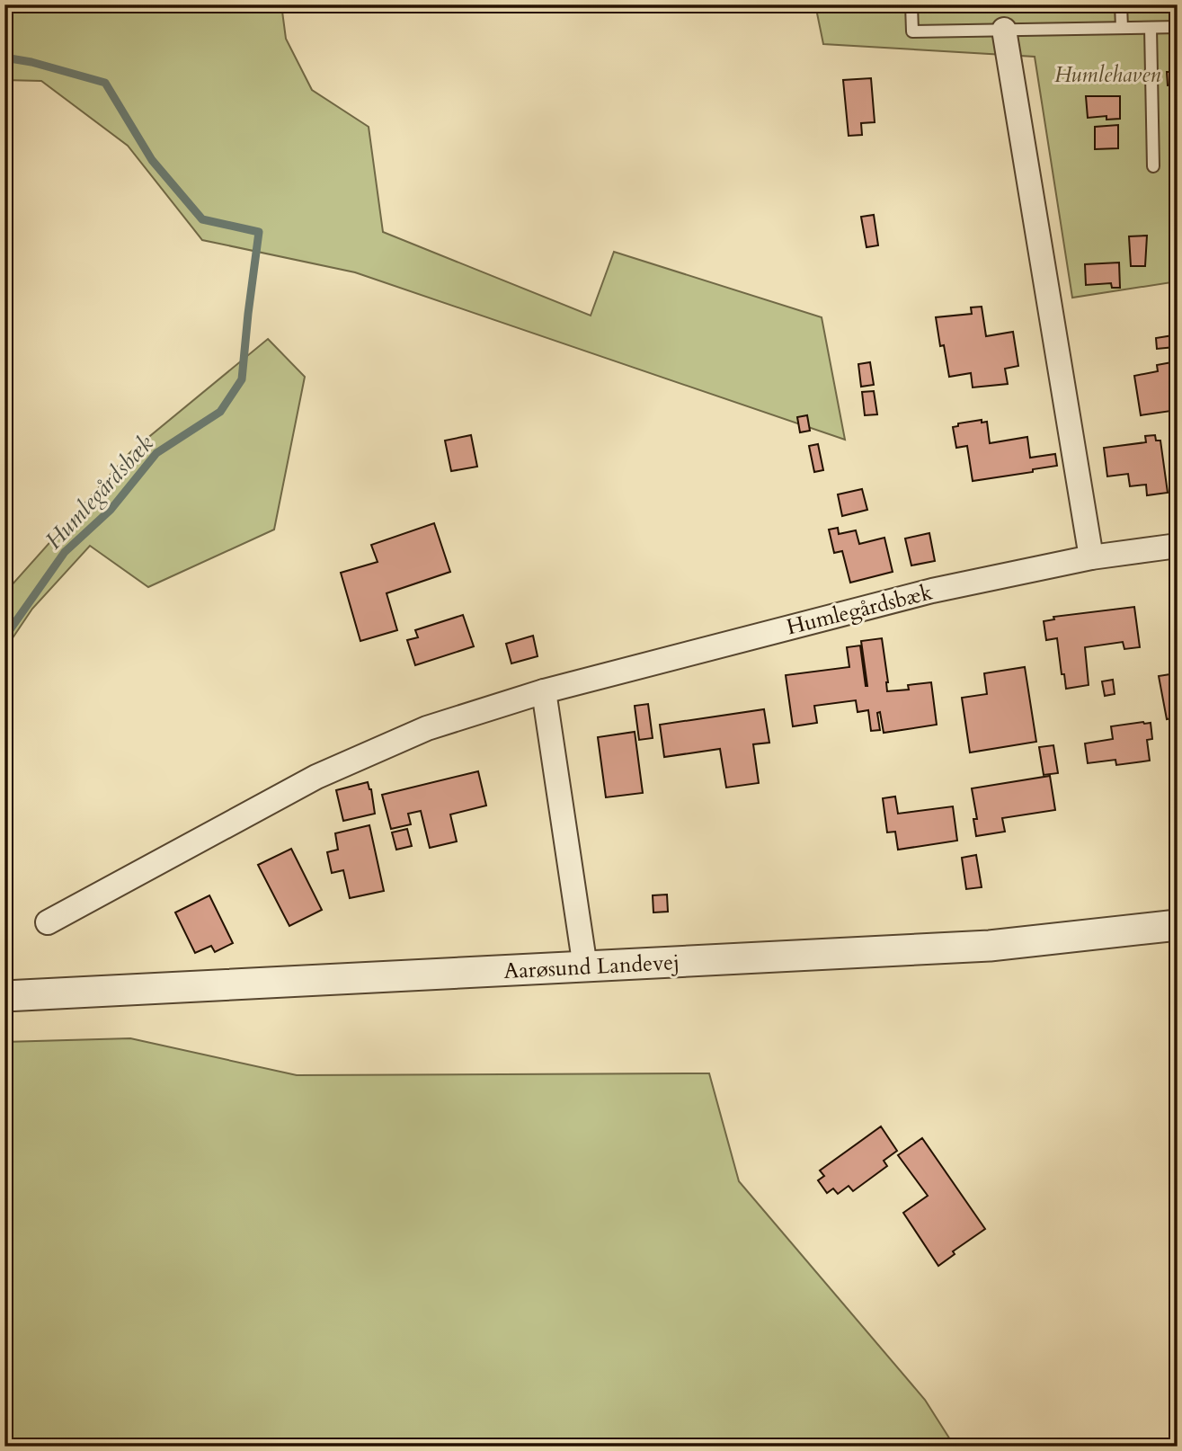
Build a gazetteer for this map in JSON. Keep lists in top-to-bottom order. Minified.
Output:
{"streets":{"street":["Humlegårdsbæk","Aarøsund Landevej"]},"water":["Humlegårdsbæk"],"parks":["Humlehaven"]}
